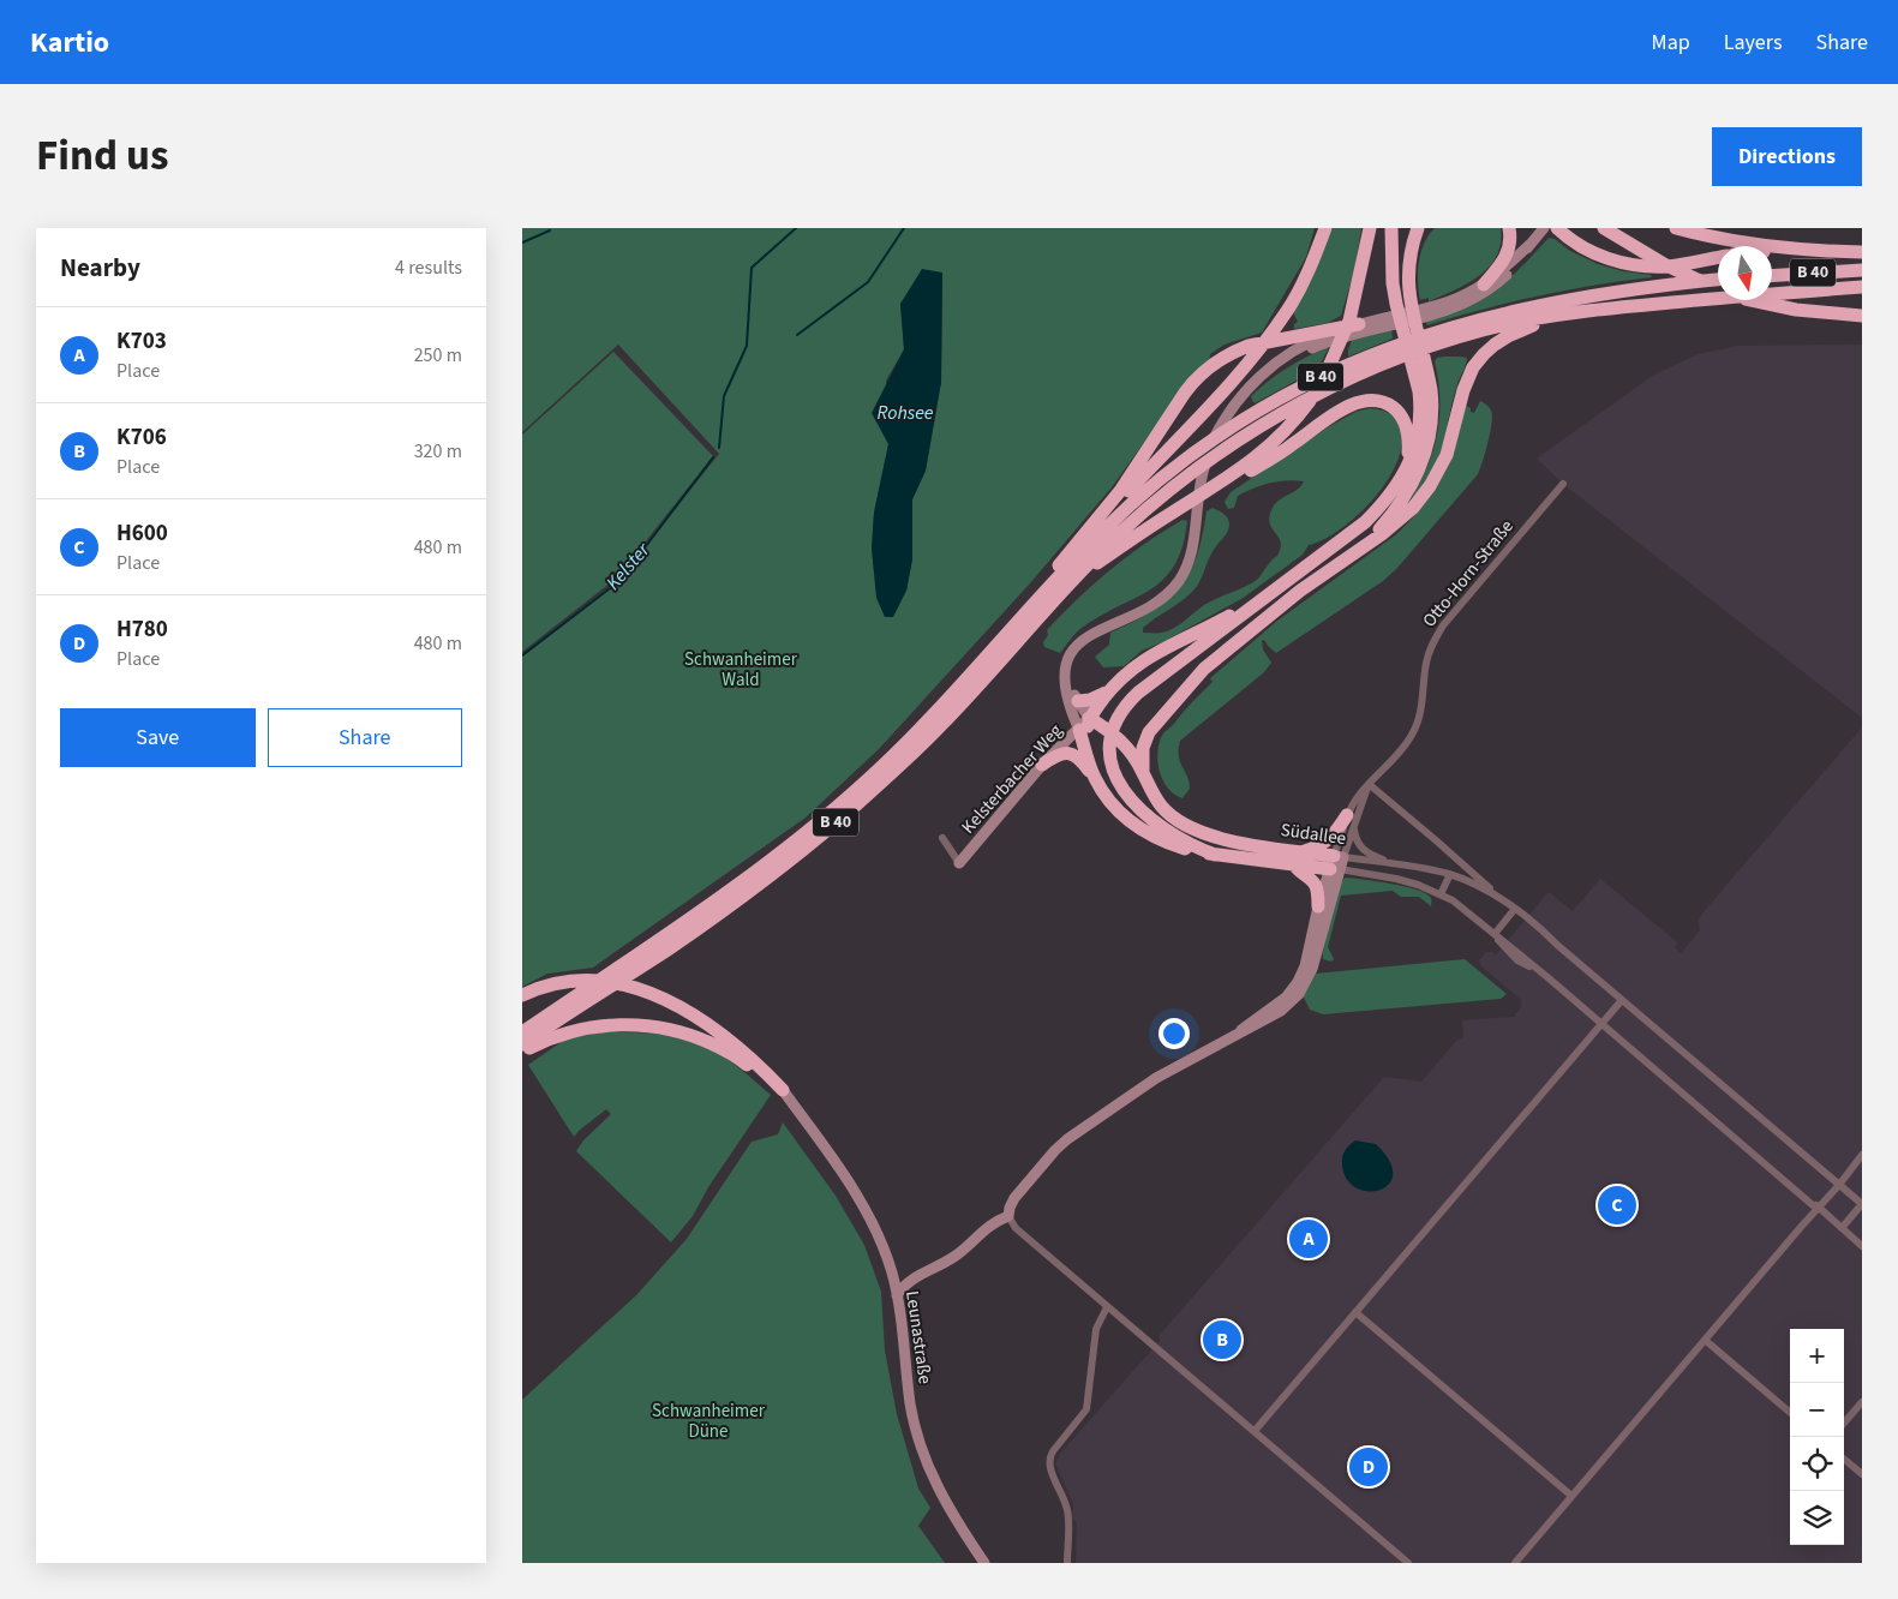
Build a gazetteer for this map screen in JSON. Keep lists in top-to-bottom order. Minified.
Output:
{"streets":{"highway":["B 40","Südallee"],"street":["Otto-Horn-Straße","Kelsterbacher Weg","Leunastraße"]},"crossings":[["Otto-Horn-Straße","Südallee"],["Kelsterbacher Weg","Südallee"]],"water":["Rohsee","Kelster"],"parks":["Schwanheimer Wald","Schwanheimer Düne"],"north":"bottom","page":{"header":"Kartio","nav":["Map","Layers","Share"],"title":"Find us","buttons":["Directions",["Save","Share"]],"heading":["Nearby","4 results"],"list":[{"mark":"A","name":"K703","note":"Place","value":"250 m"},{"mark":"B","name":"K706","note":"Place","value":"320 m"},{"mark":"C","name":"H600","note":"Place","value":"480 m"},{"mark":"D","name":"H780","note":"Place","value":"480 m"}],"pins":["C","A","B","D"],"map_buttons":["+","−"]}}
